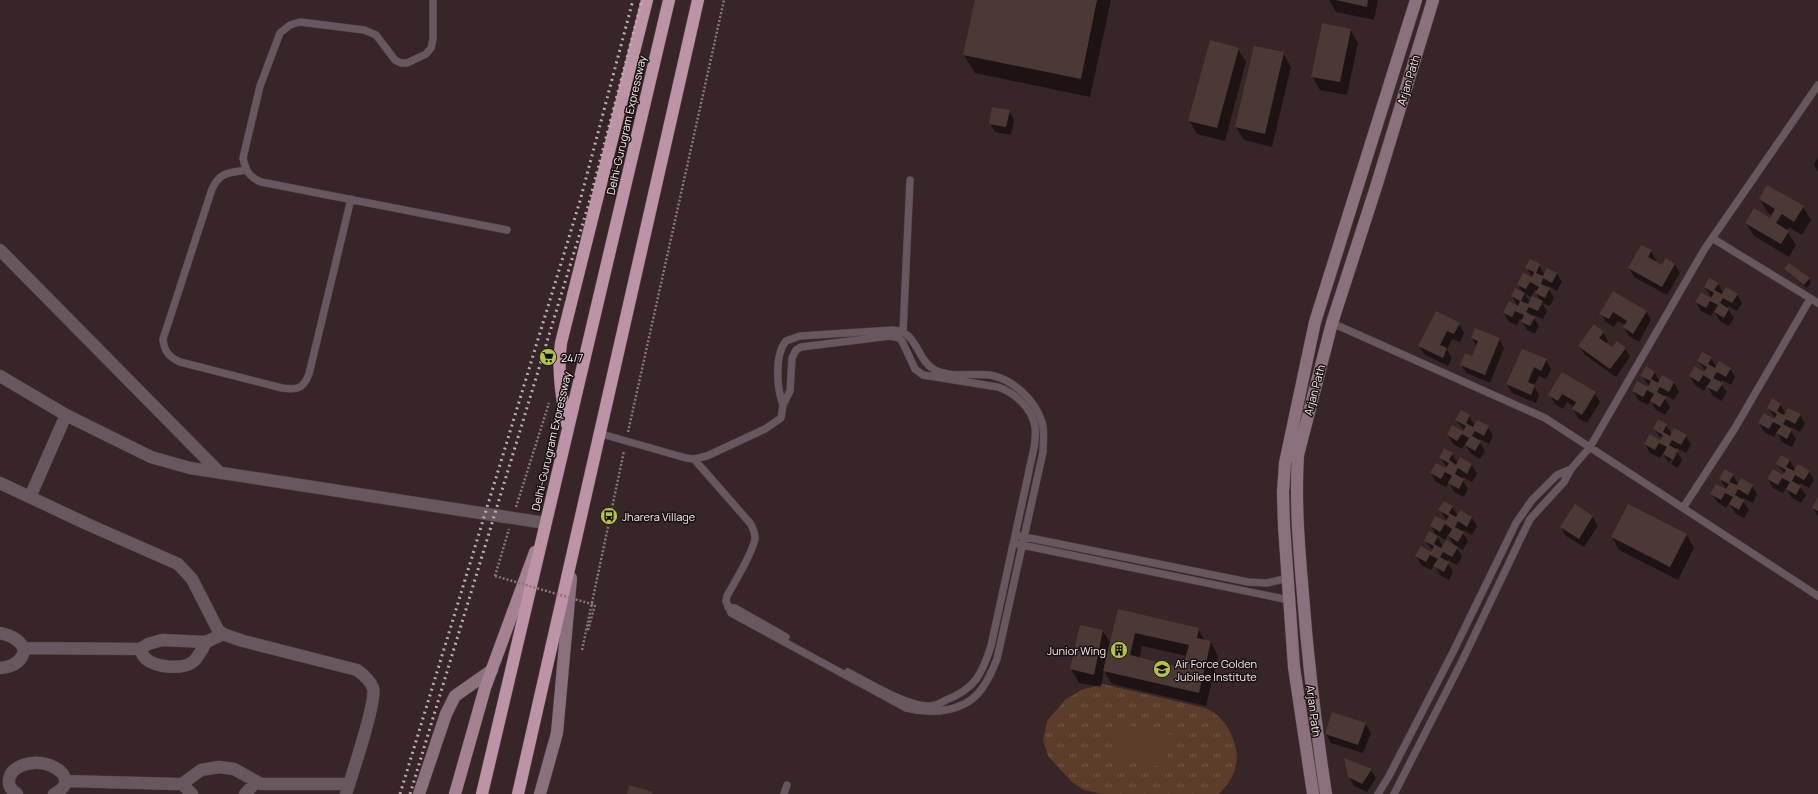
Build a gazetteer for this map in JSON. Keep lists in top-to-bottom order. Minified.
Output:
{"streets":{"highway":["Delhi-Gurugram Expressway"],"main road":["Arjan Path"]},"places":{"supermarket":["24/7"],"bus stop":["Jharera Village"],"building":["Junior Wing"],"school or university":["Air Force Golden Jubilee Institute"]}}
